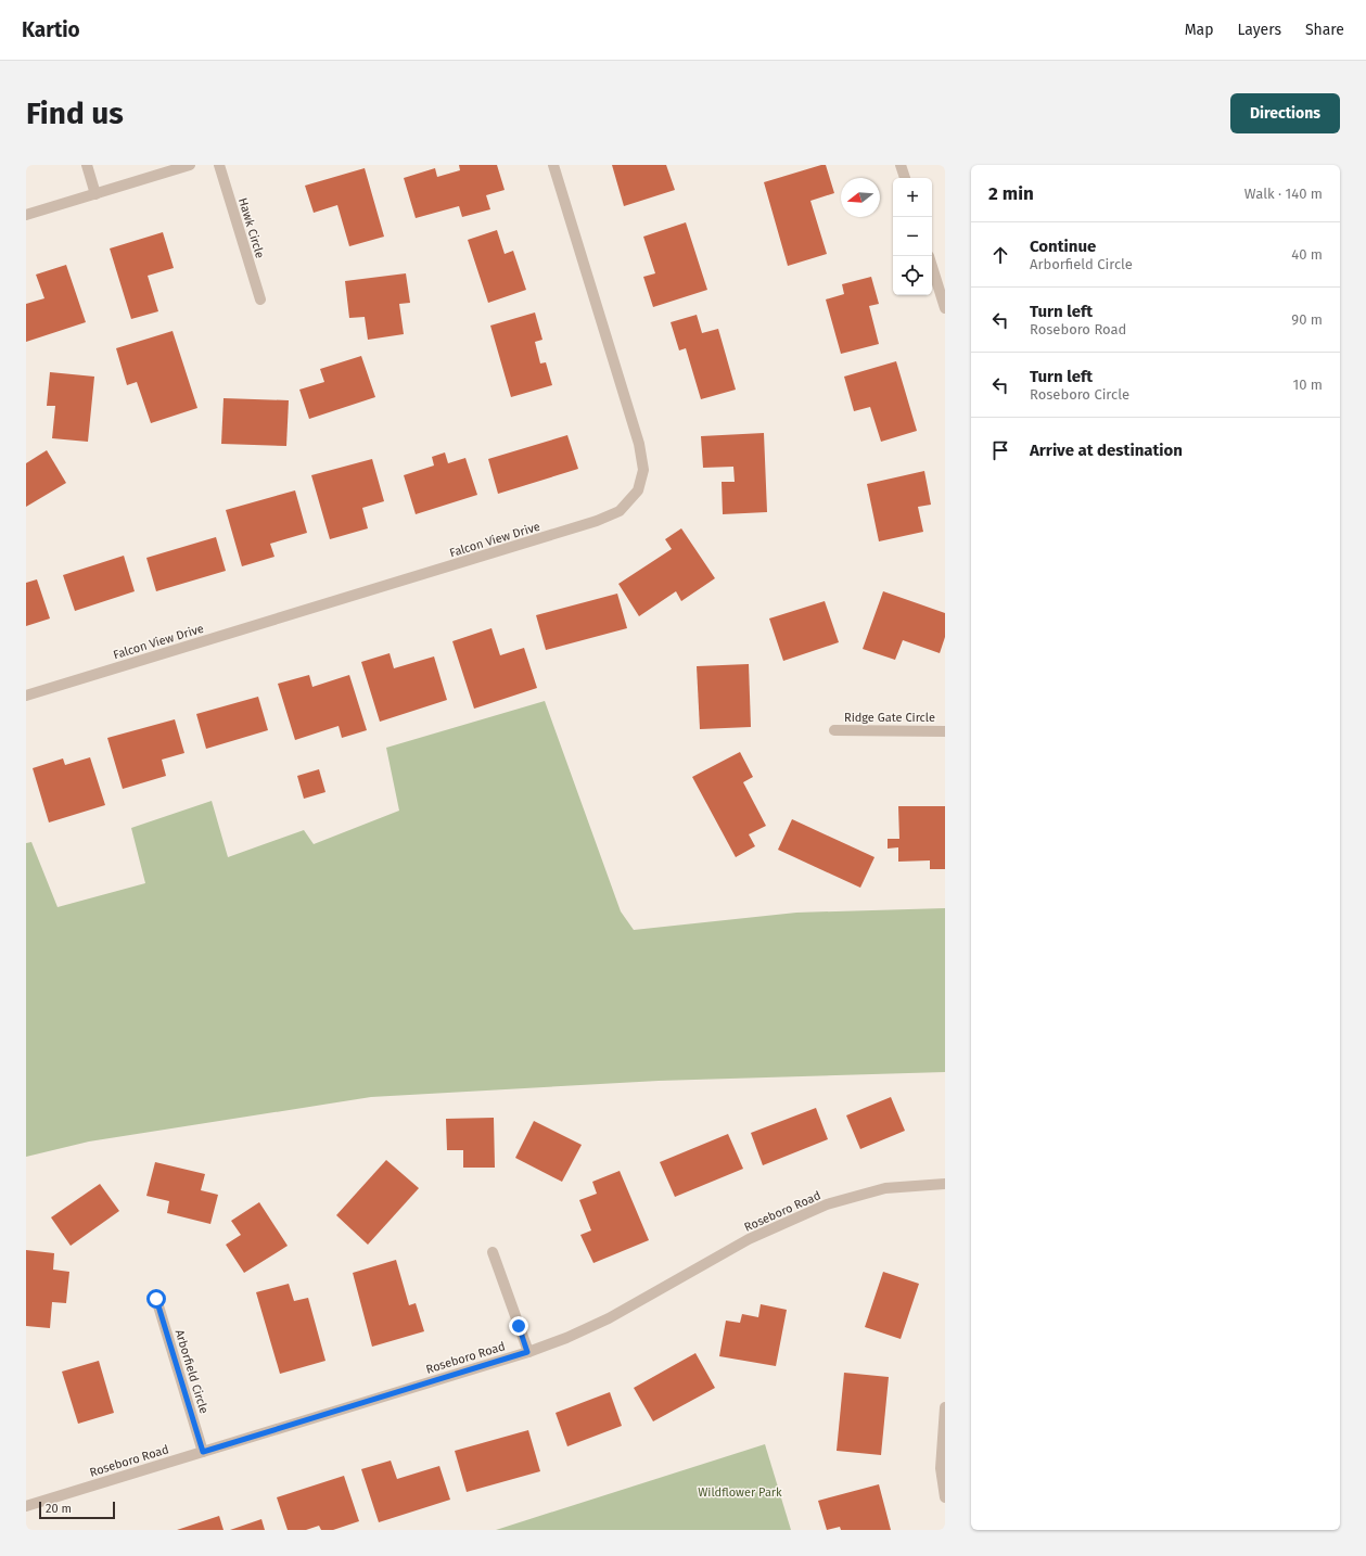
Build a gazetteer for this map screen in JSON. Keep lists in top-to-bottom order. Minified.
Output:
{"streets":{"street":["Hawk Circle","Falcon View Drive","Ridge Gate Circle","Roseboro Road","Arborfield Circle"]},"crossings":[["Roseboro Road","Arborfield Circle"]],"parks":["Wildflower Park"],"scale_bar":"20 m","north":"left","page":{"header":"Kartio","nav":["Map","Layers","Share"],"buttons":"Directions","title":"Find us","heading":["2 min","Walk · 140 m"],"map_buttons":["+","−"],"list":[["Continue","Arborfield Circle","40 m"],["Turn left","Roseboro Road","90 m"],["Turn left","Roseboro Circle","10 m"],"Arrive at destination"],"scale":"20 m"}}
